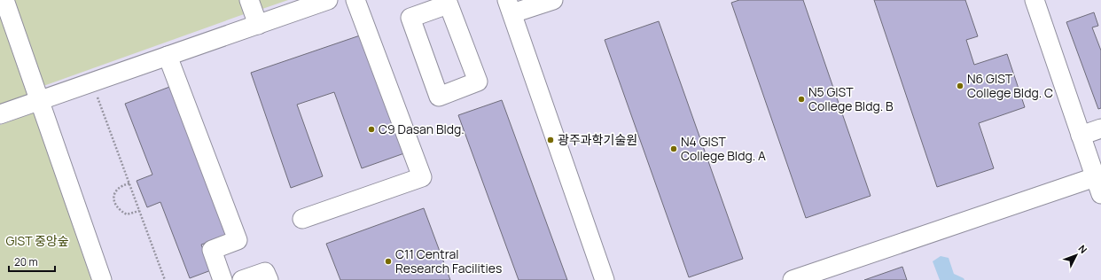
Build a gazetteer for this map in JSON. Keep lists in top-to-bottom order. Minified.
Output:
{"parks":["GIST 중앙숲"],"places":["N6 GIST College Bldg. C","N5 GIST College Bldg. B","C9 Dasan Bldg.","광주과학기술원","N4 GIST College Bldg. A","C11 Central Research Facilities"],"scale_bar":"20 m","north":"top right"}
